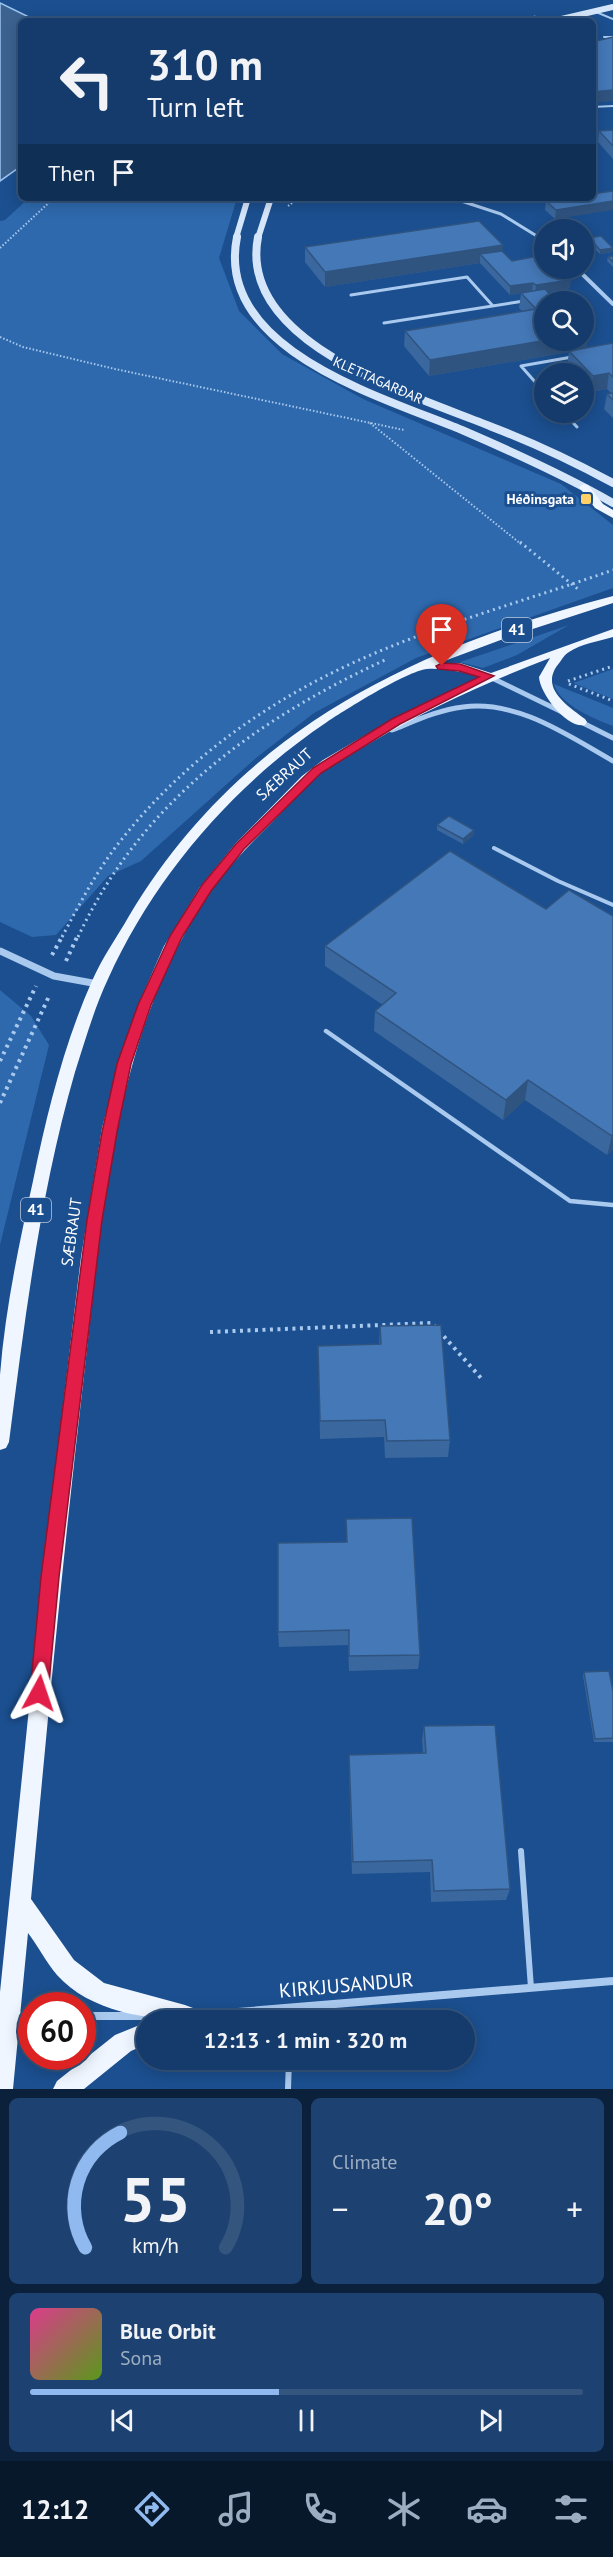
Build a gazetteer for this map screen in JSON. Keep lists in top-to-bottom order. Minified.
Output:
{"streets":{"main road":["KLETTAGARÐAR","41","SÆBRAUT"],"street":["KIRKJUSANDUR"]},"places":{"transit":["Héðinsgata"]},"page":{"turn":["310 m","Turn left"],"then":"Then","limit":"60","trip":"12:13 · 1 min · 320 m","tile":"Climate","heat":["−","20°","+"],"song":["Blue Orbit","Sona"],"tabs":"12:12","gauge":["55","km/h"]}}
